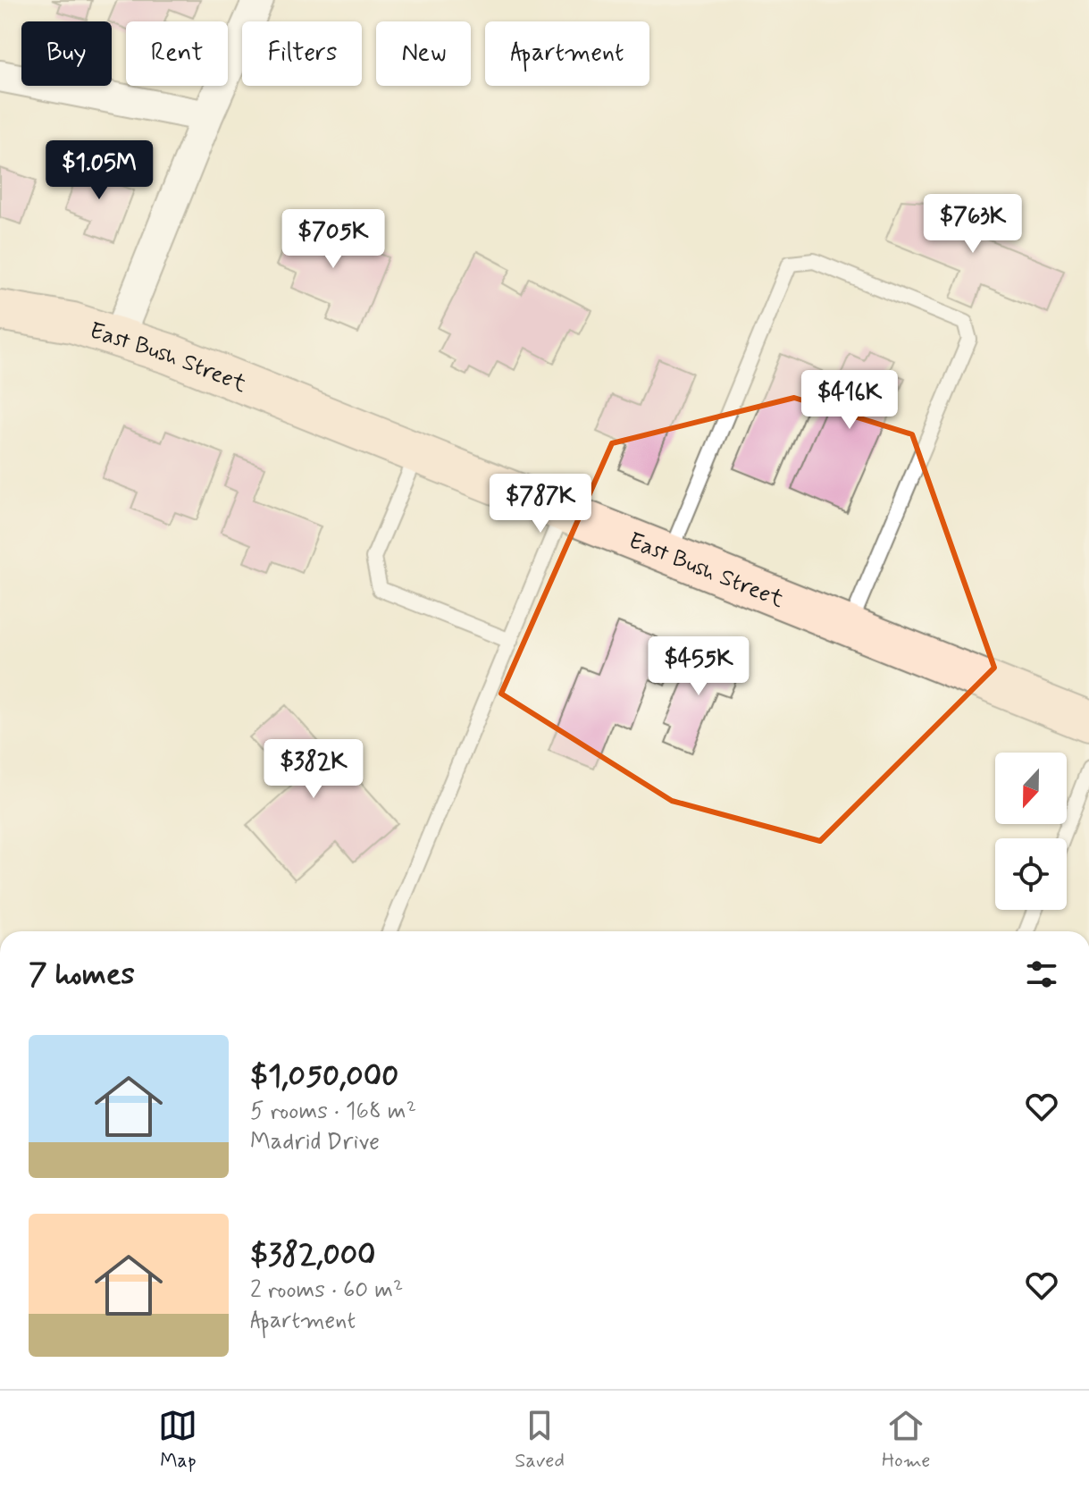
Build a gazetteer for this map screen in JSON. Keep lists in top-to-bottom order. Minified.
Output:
{"streets":{"main road":["East Bush Street"]},"north":"bottom","page":{"chip":["Buy","Rent","Filters","New","Apartment"],"price":["$1.05M","$763K","$705K","$416K","$787K","$455K","$382K"],"heading":"7 homes","list":[{"name":"$1,050,000","note":"5 rooms · 168 m² · Madrid Drive"},{"name":"$382,000","note":"2 rooms · 60 m² · Apartment"}],"tabs":["Map","Saved","Home"]}}
